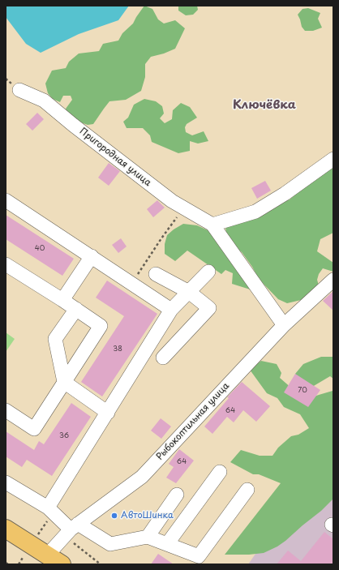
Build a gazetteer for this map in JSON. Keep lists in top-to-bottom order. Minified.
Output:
{"streets":{"street":["Пригородная улица","Рыбокоптильная улица"]},"districts":["Ключёвка"],"places":["АвтоШинка"],"house_numbers":["40","38","70","64","36","64"]}
